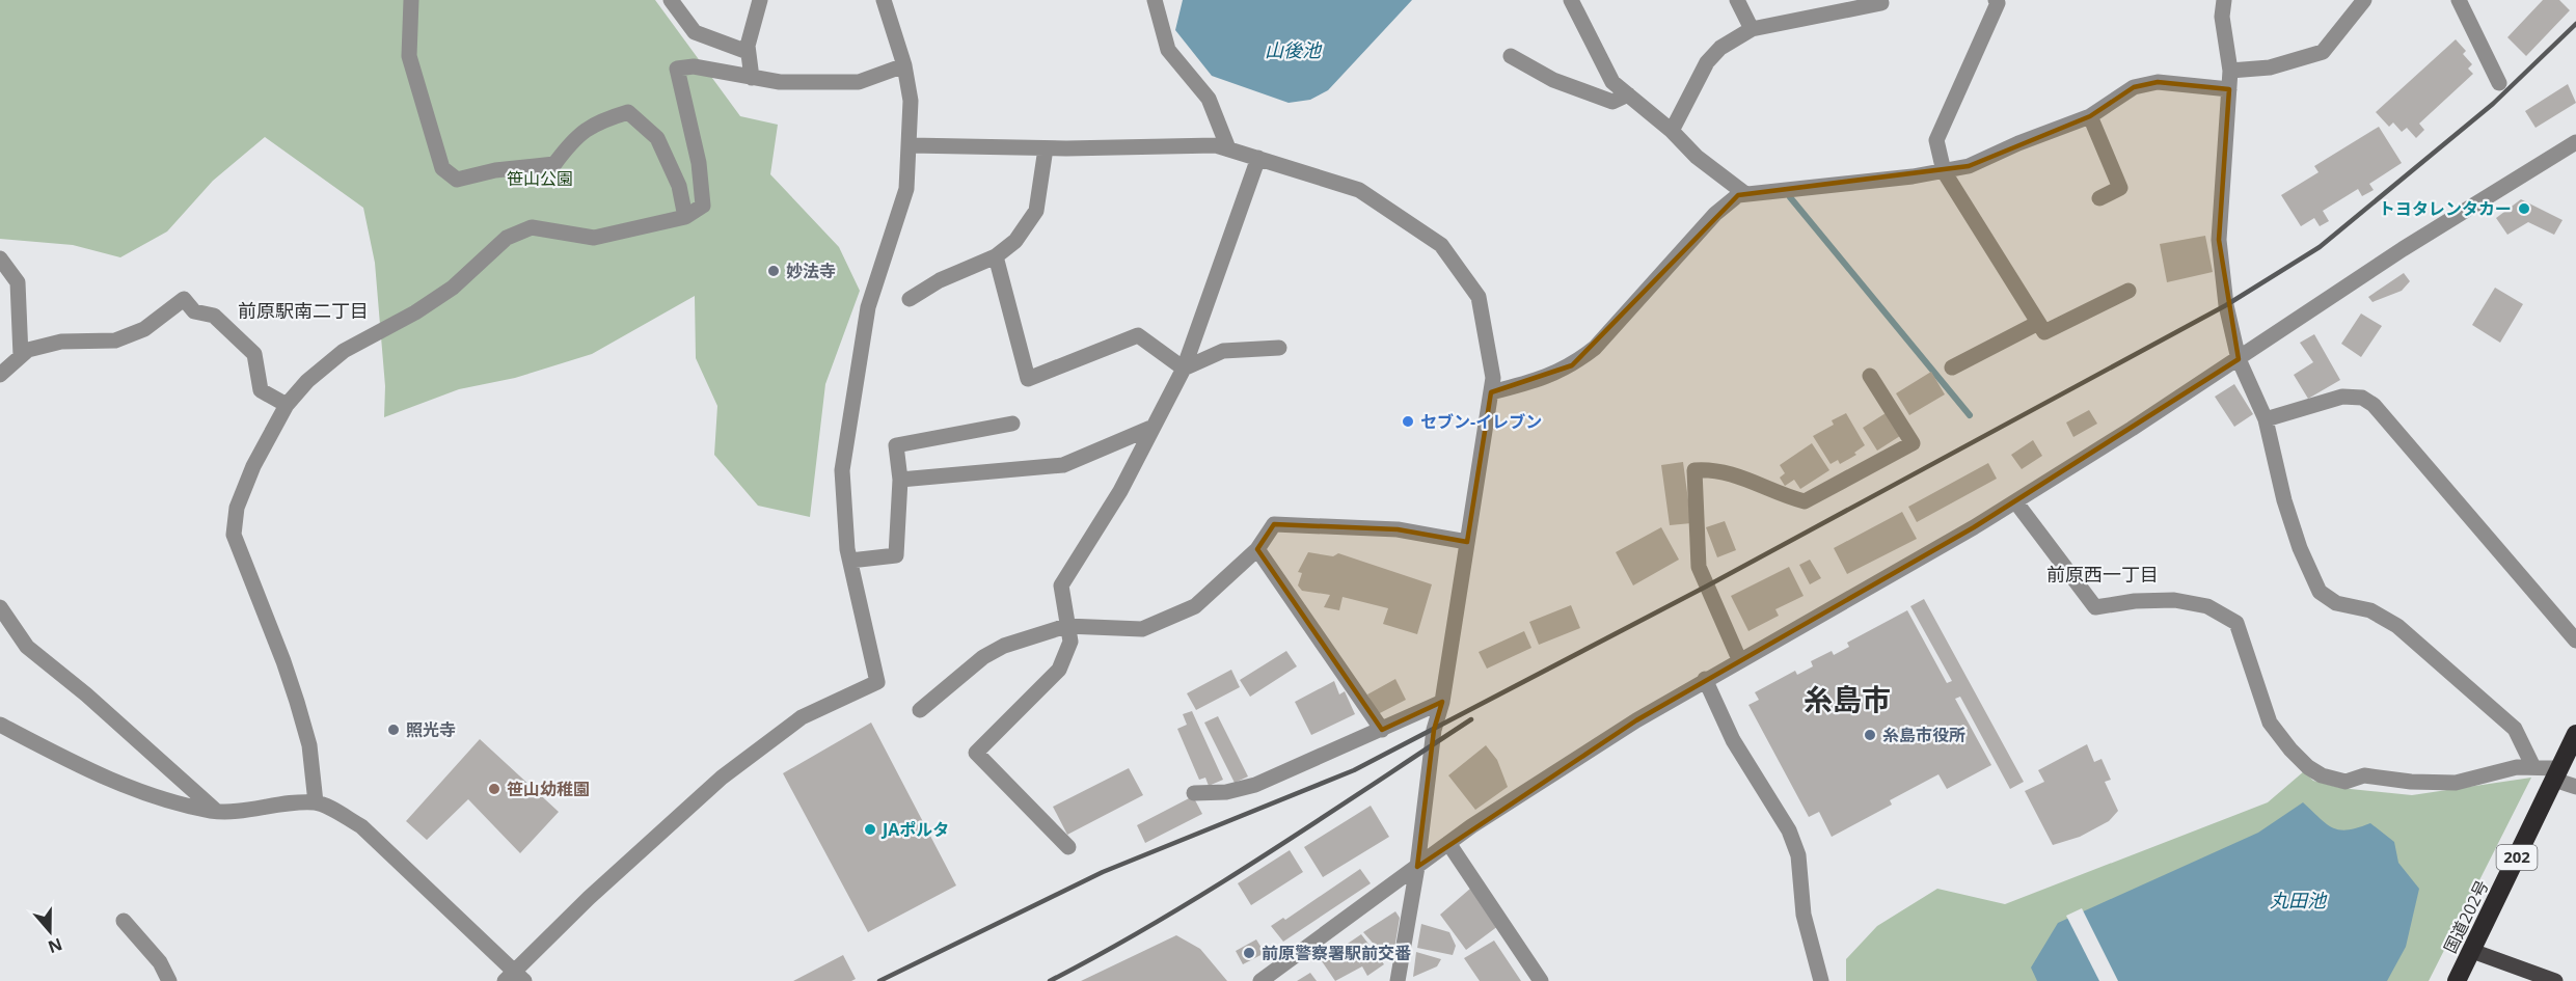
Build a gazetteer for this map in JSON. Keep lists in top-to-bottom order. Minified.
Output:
{"streets":{"highway":["202","国道202号"]},"districts":["前原駅南二丁目","前原西一丁目","糸島市"],"water":["山後池","丸田池"],"parks":["笹山公園"],"places":["トヨタレンタカー","妙法寺","セブン-イレブン","照光寺","糸島市役所","笹山幼稚園","JAポルタ","前原警察署駅前交番"],"north":"bottom"}
